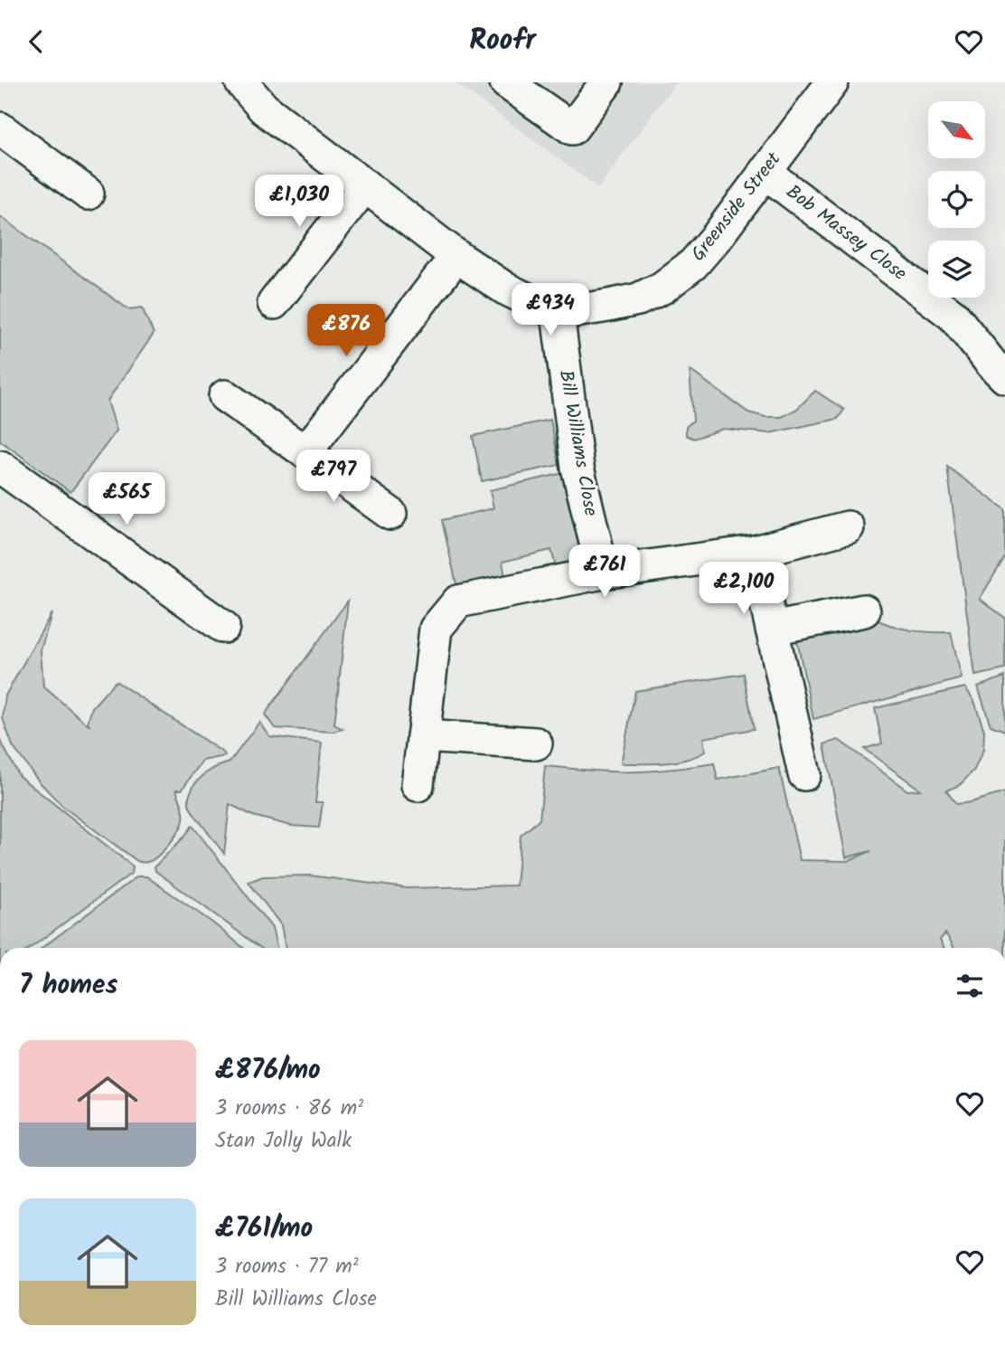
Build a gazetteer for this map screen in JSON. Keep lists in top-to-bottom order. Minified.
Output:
{"streets":{"street":["Greenside Street","Bob Massey Close","Bill Williams Close"]},"crossings":[["Greenside Street","Bob Massey Close"],["Greenside Street","Bill Williams Close"]],"north":"bottom right","page":{"header":"Roofr","price":["£1,030","£934","£876","£797","£565","£761","£2,100"],"heading":"7 homes","list":[{"name":"£876/mo","note":"3 rooms · 86 m² · Stan Jolly Walk"},{"name":"£761/mo","note":"3 rooms · 77 m² · Bill Williams Close"}]}}
